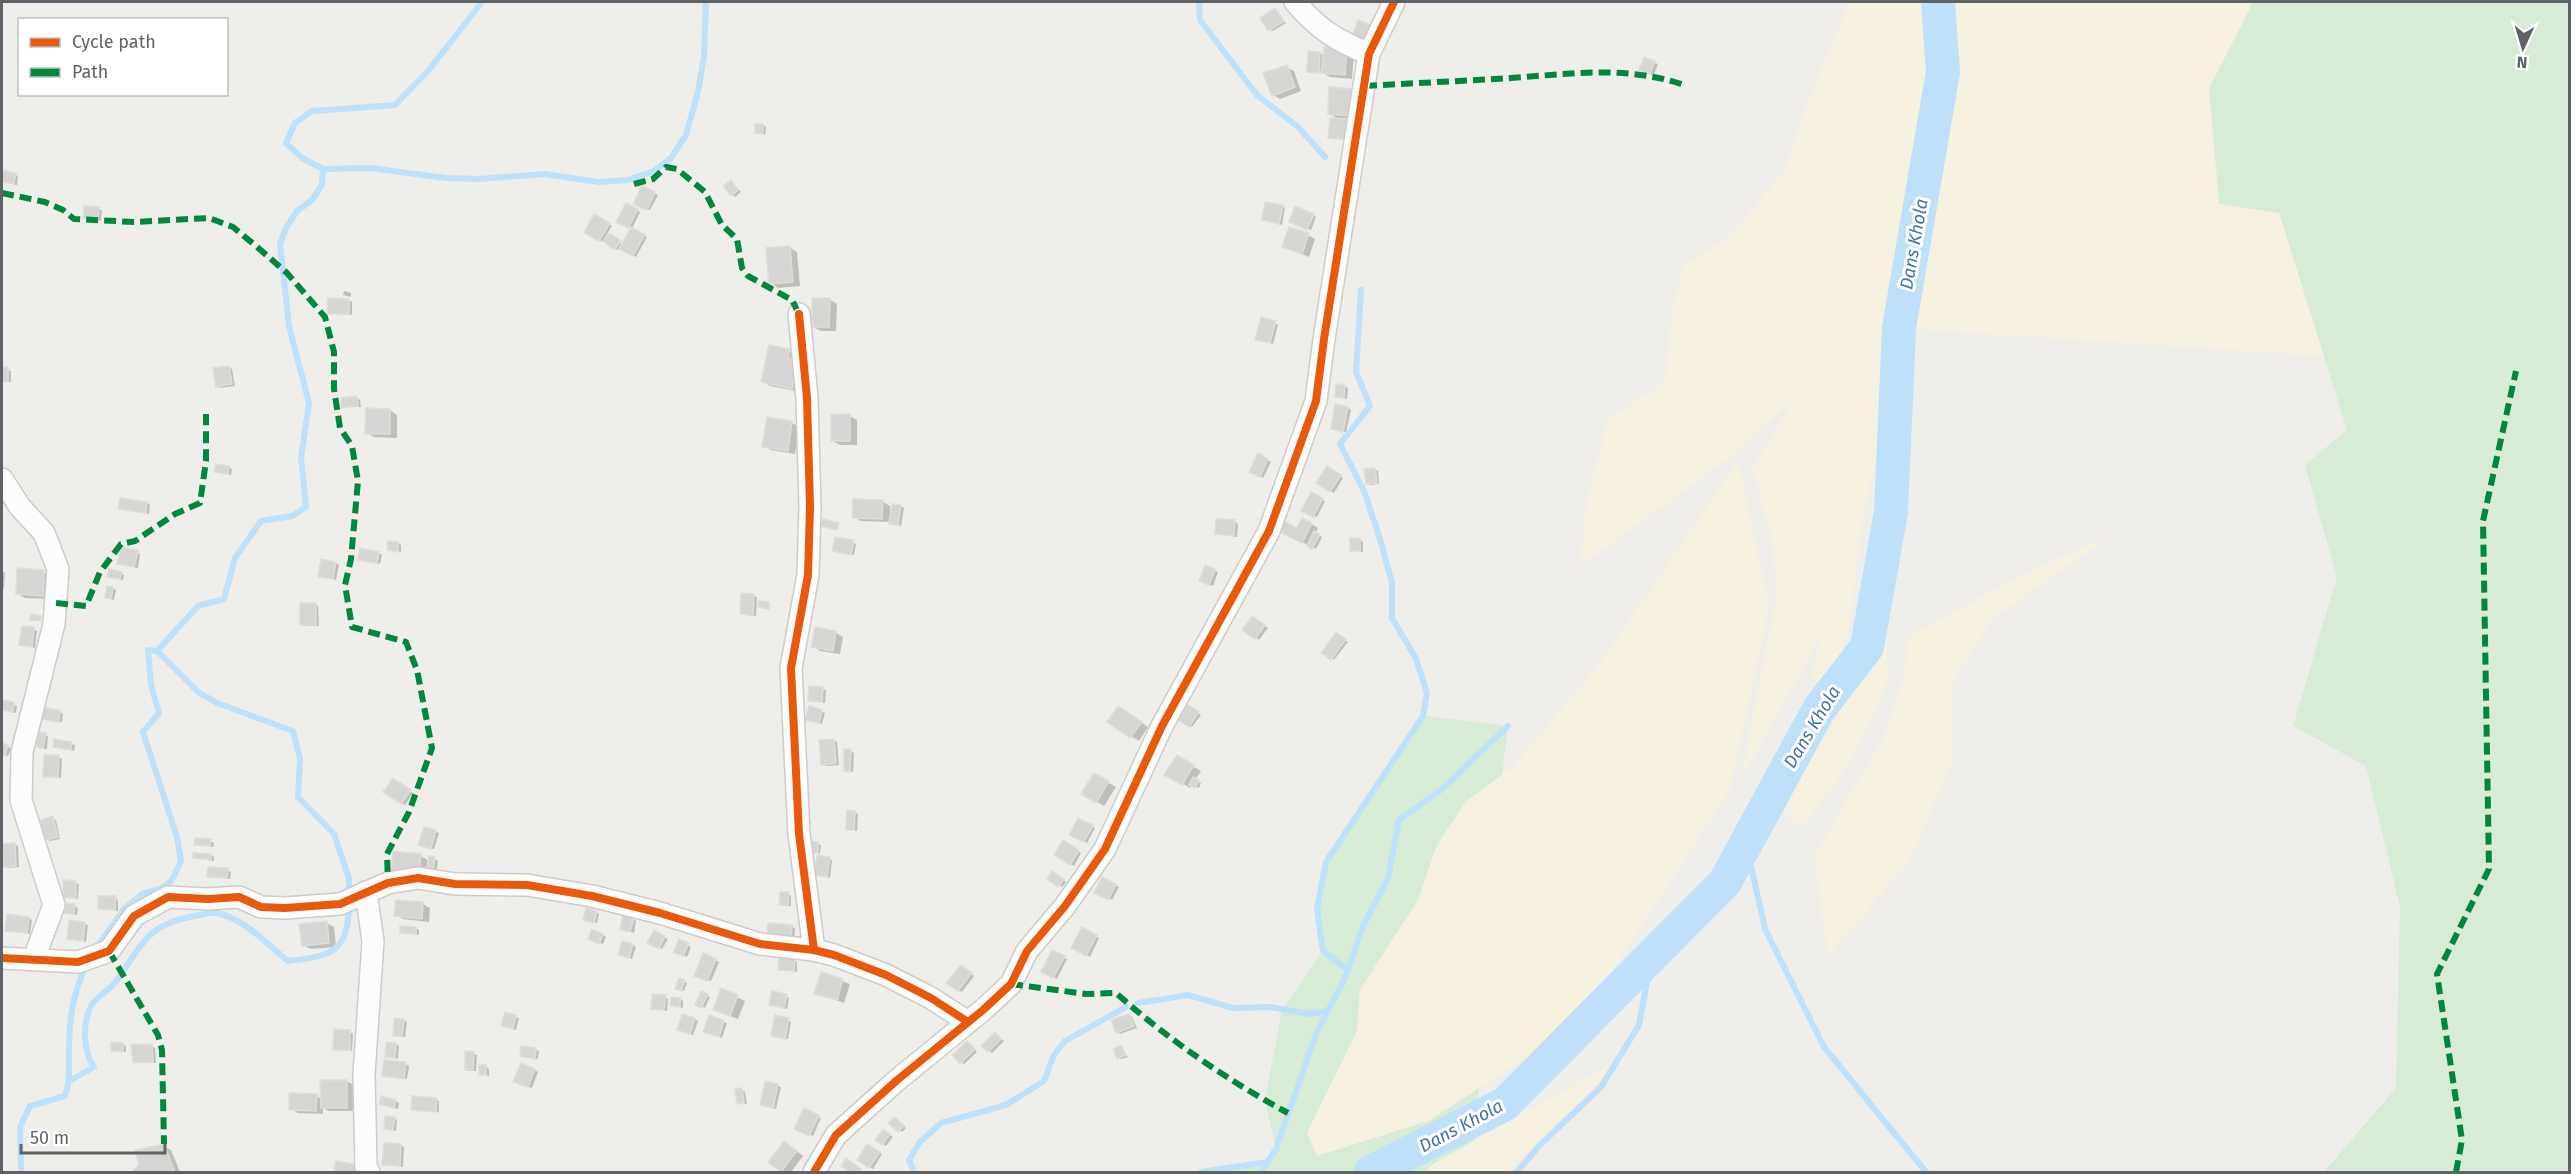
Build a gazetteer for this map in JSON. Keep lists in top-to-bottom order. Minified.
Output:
{"water":["Dans Khola"],"legend":["Cycle path","Path"],"scale_bar":"50 m","north":"bottom"}
